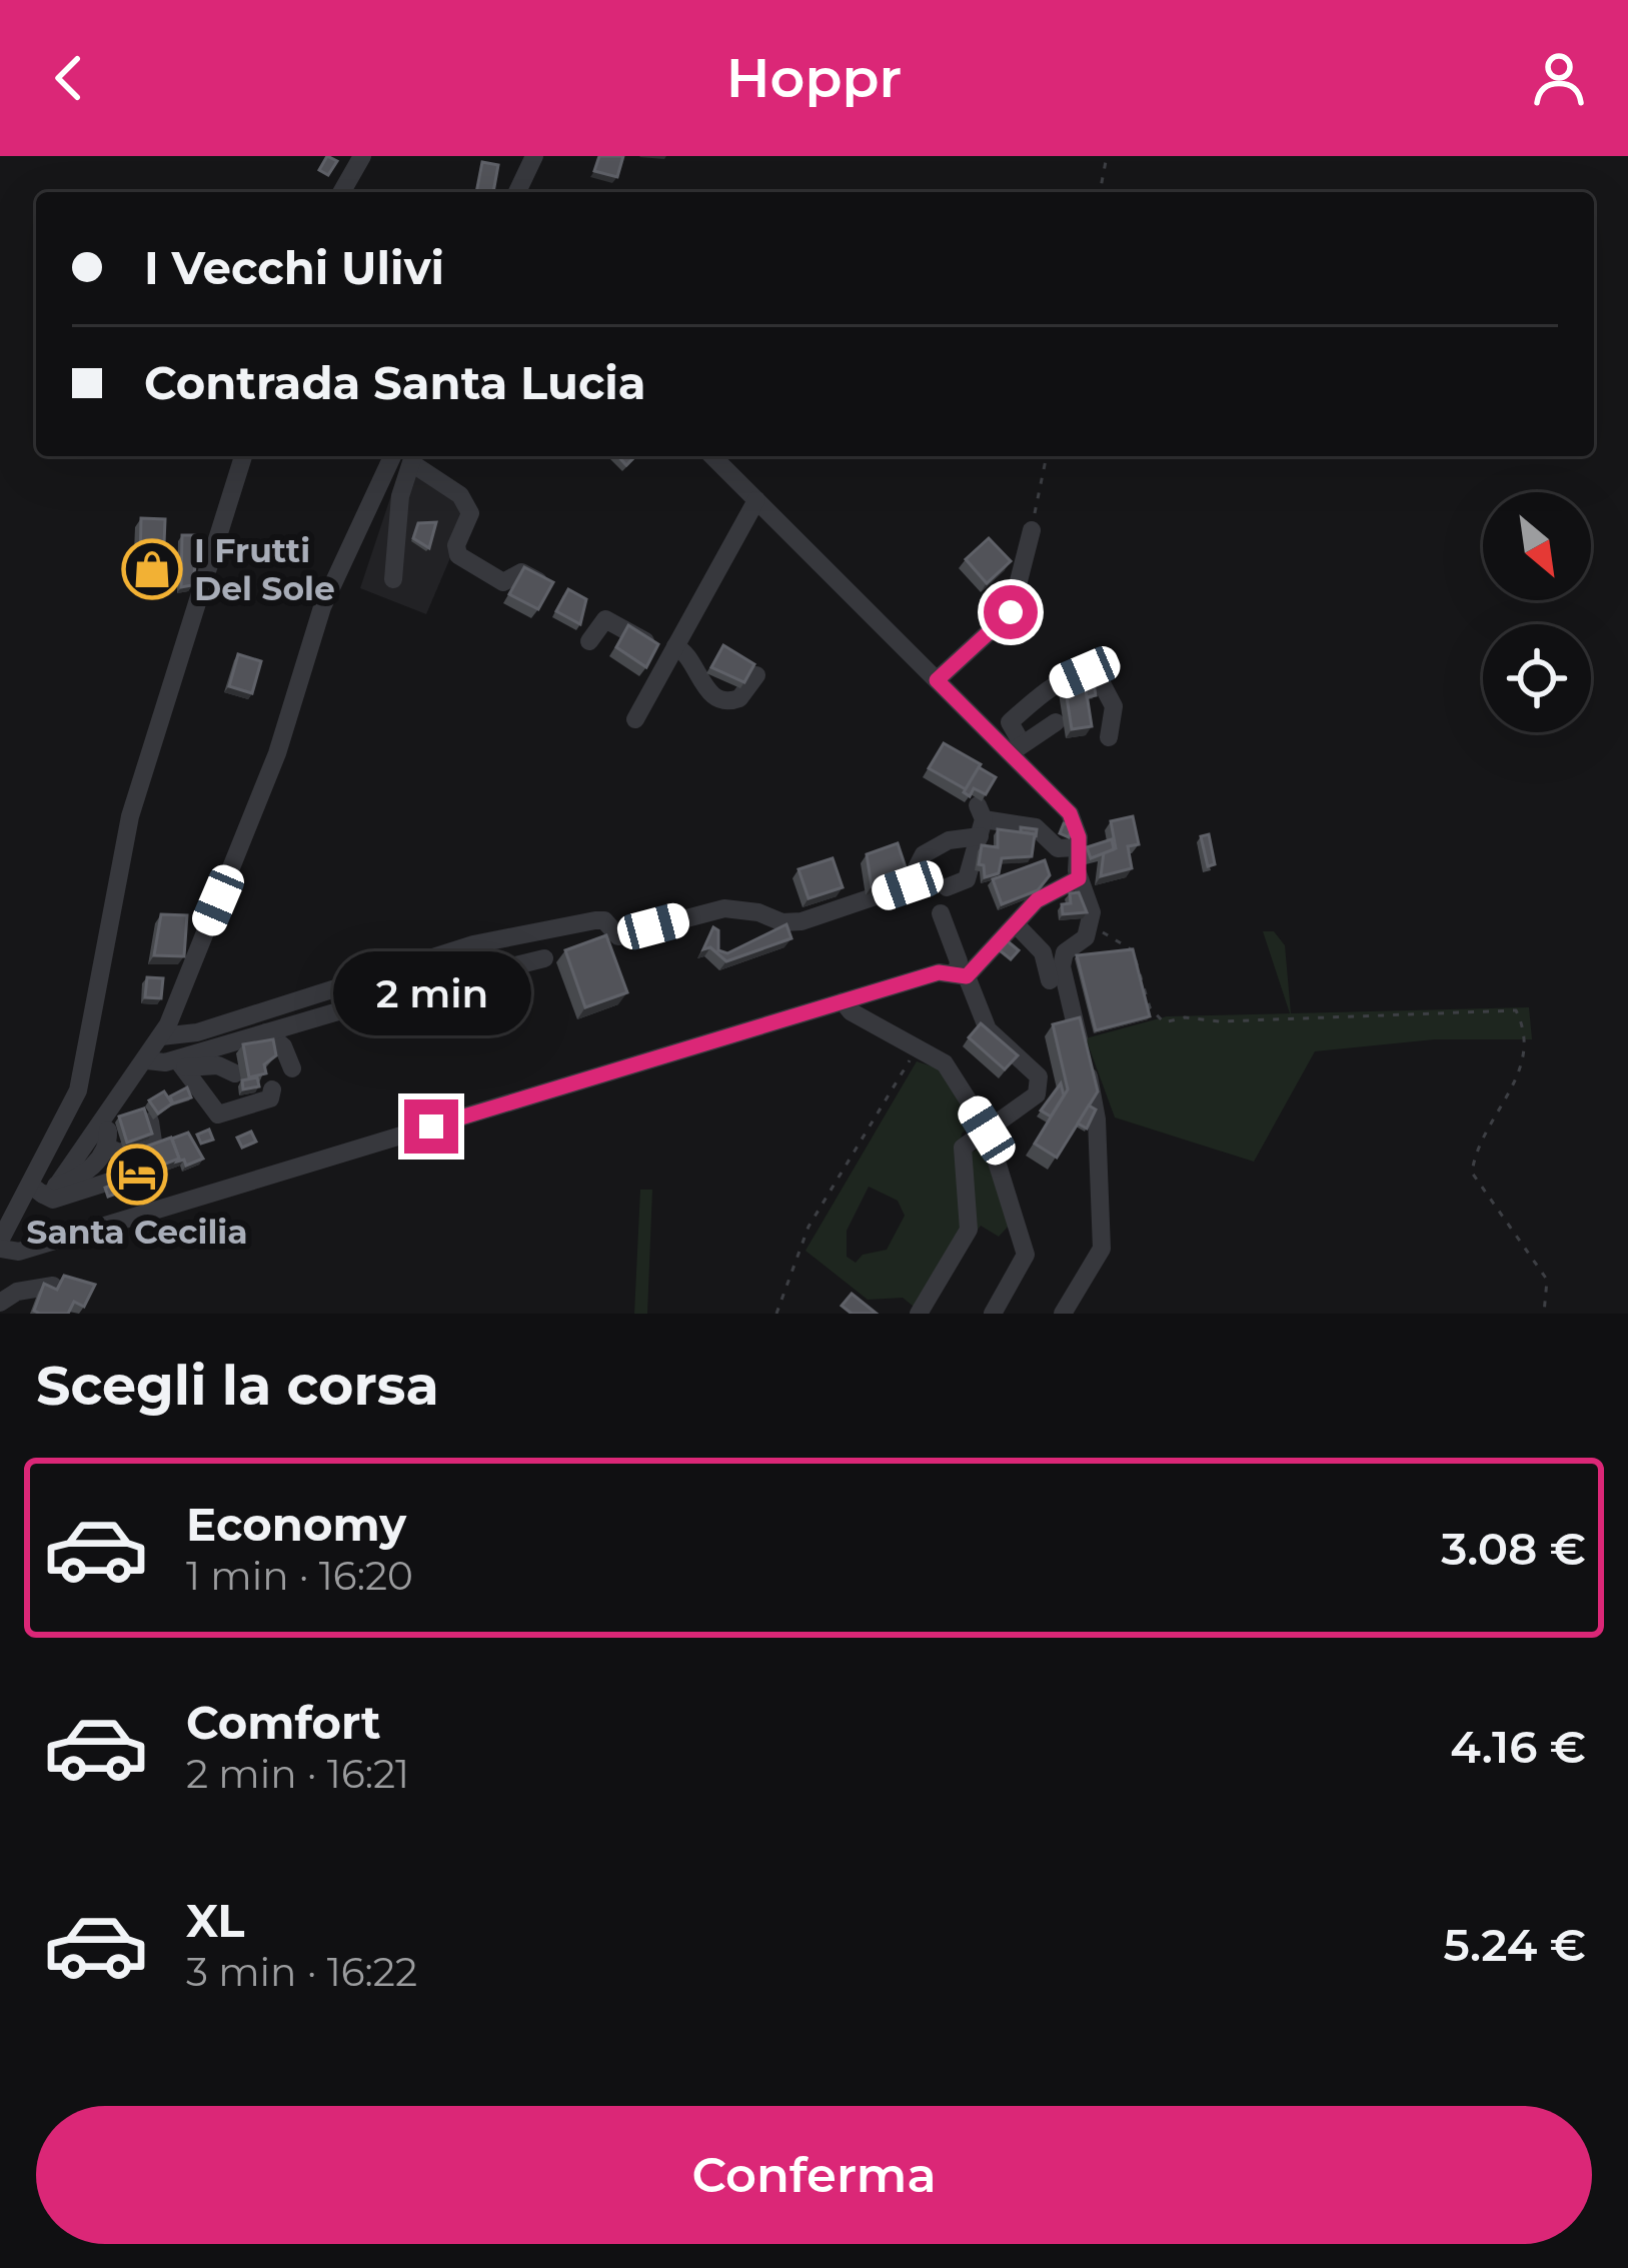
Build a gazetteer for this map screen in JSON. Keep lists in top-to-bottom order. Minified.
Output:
{"places":{"shop":["I Frutti Del Sole"],"hotel":["Santa Cecilia"]},"north":"bottom right","page":{"header":"Hoppr","banner":["I Vecchi Ulivi","Contrada Santa Lucia"],"bubble":"2 min","heading":"Scegli la corsa","list":[{"name":"Economy","note":"1 min · 16:20","value":"3.08 €"},{"name":"Comfort","note":"2 min · 16:21","value":"4.16 €"},{"name":"XL","note":"3 min · 16:22","value":"5.24 €"}],"buttons":"Conferma"}}
